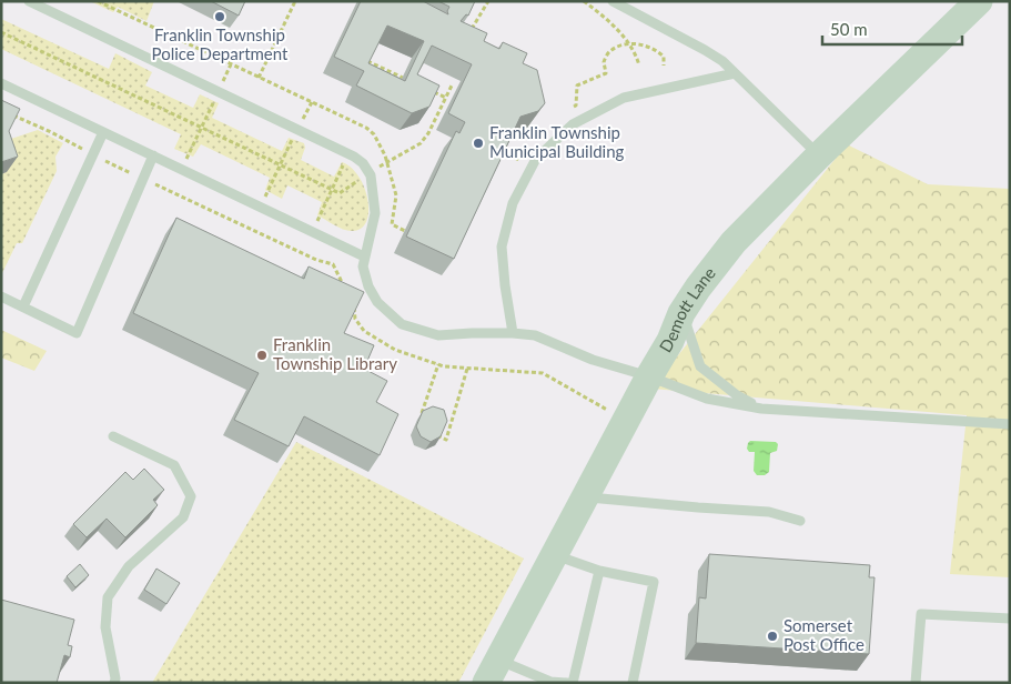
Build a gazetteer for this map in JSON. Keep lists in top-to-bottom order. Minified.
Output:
{"streets":{"street":["Demott Lane"]},"places":["Franklin Township Police Department","Franklin Township Municipal Building","Franklin Township Library","Somerset Post Office"],"scale_bar":"50 m"}
